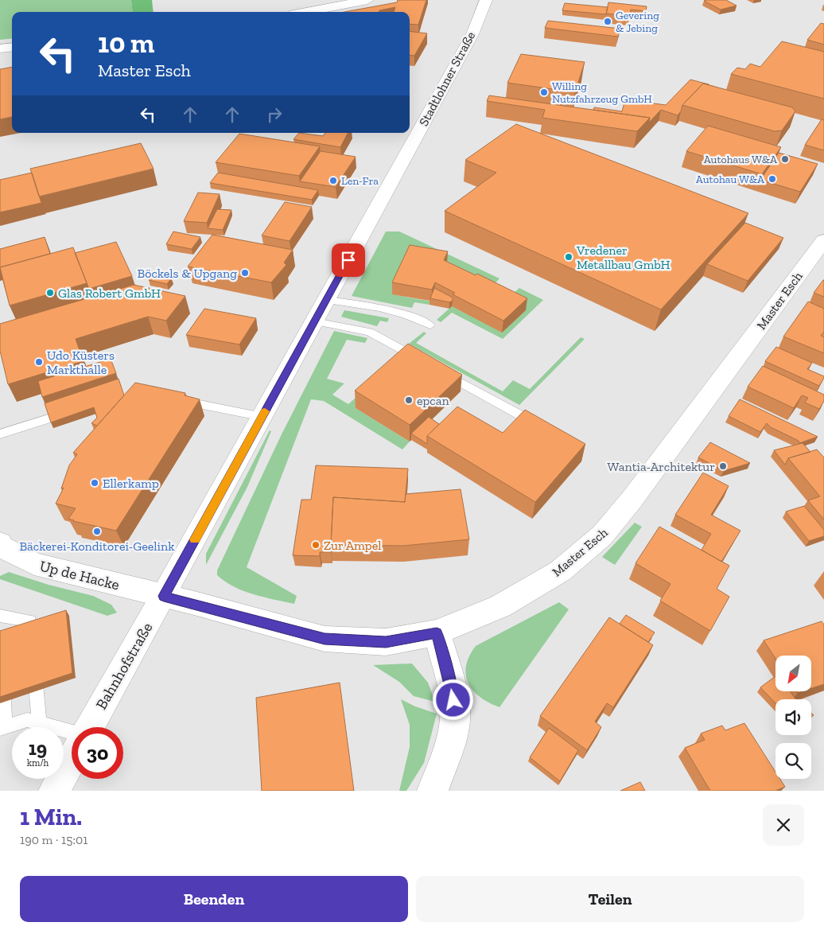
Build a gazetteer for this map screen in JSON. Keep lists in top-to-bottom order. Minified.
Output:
{"streets":{"street":["Stadtlohner Straße","Master Esch","Up de Hacke","Bahnhofstraße"]},"crossings":[["Stadtlohner Straße","Master Esch"],["Stadtlohner Straße","Up de Hacke"],["Stadtlohner Straße","Bahnhofstraße"],["Master Esch","Up de Hacke"],["Master Esch","Bahnhofstraße"],["Up de Hacke","Bahnhofstraße"]],"places":["Gevering & Jebing","Willing Nutzfahrzeug GmbH","Autohaus W&A","Autohau W&A","Len-Fra","Vredener Metallbau GmbH","Böckels & Upgang","Glas Robert GmbH","Udo Küsters Markthalle","epcan","Wantia-Architektur","Ellerkamp","Bäckerei-Konditorei-Geelink","Zur Ampel"],"north":"bottom left","page":{"turn":["10 m","Master Esch"],"speed":"19 km/h","limit":"30","heading":["1 Min.","190 m · 15:01"],"buttons":["Beenden","Teilen"]}}
